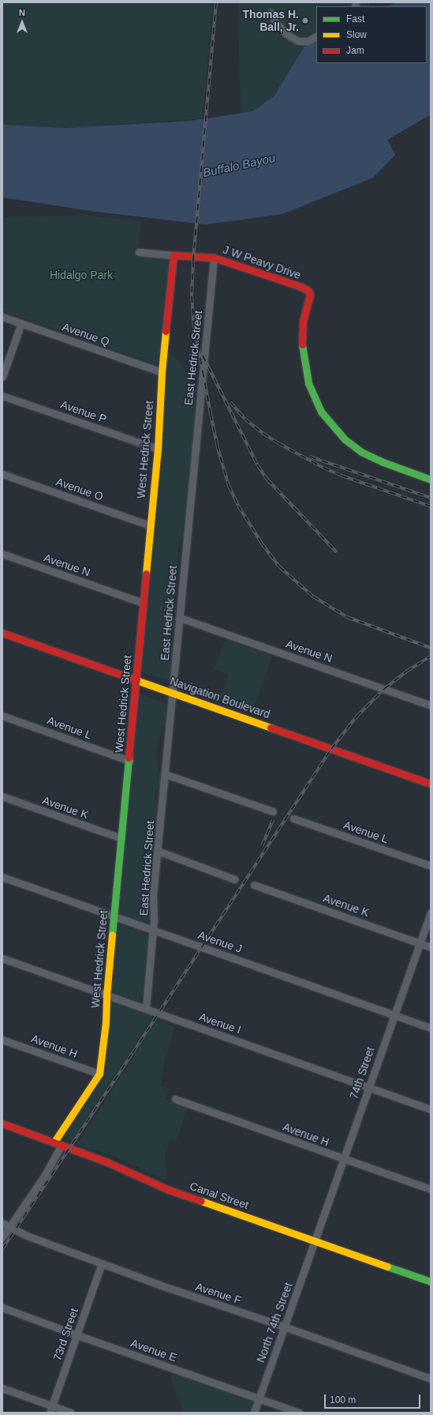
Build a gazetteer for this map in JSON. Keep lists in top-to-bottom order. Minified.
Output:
{"streets":{"street":["J W Peavy Drive","Avenue Q","East Hedrick Street","Avenue P","West Hedrick Street","Avenue O","Avenue N","Navigation Boulevard","Avenue L","Avenue K","Avenue J","Avenue I","Avenue H","74th Street","Canal Street","Avenue F","North 74th Street","73rd Street","Avenue E"]},"crossings":[["J W Peavy Drive","East Hedrick Street"],["J W Peavy Drive","West Hedrick Street"],["Avenue Q","West Hedrick Street"],["East Hedrick Street","Avenue N"],["East Hedrick Street","Navigation Boulevard"],["East Hedrick Street","Avenue J"],["East Hedrick Street","Avenue I"],["Avenue P","West Hedrick Street"],["West Hedrick Street","Avenue O"],["West Hedrick Street","Avenue N"],["West Hedrick Street","Navigation Boulevard"],["West Hedrick Street","Avenue L"],["West Hedrick Street","Avenue K"],["West Hedrick Street","Avenue J"],["West Hedrick Street","Avenue I"],["West Hedrick Street","Avenue H"],["West Hedrick Street","Canal Street"],["Avenue K","74th Street"],["Avenue J","74th Street"],["Avenue I","74th Street"],["Avenue H","74th Street"],["74th Street","Canal Street"],["74th Street","North 74th Street"],["Canal Street","North 74th Street"],["Avenue F","North 74th Street"],["Avenue F","73rd Street"],["North 74th Street","Avenue E"],["73rd Street","Avenue E"]],"water":["Buffalo Bayou"],"parks":["Hidalgo Park"],"places":["Thomas H. Ball, Jr."],"legend":["Fast","Slow","Jam"],"scale_bar":"100 m","north":"top"}
